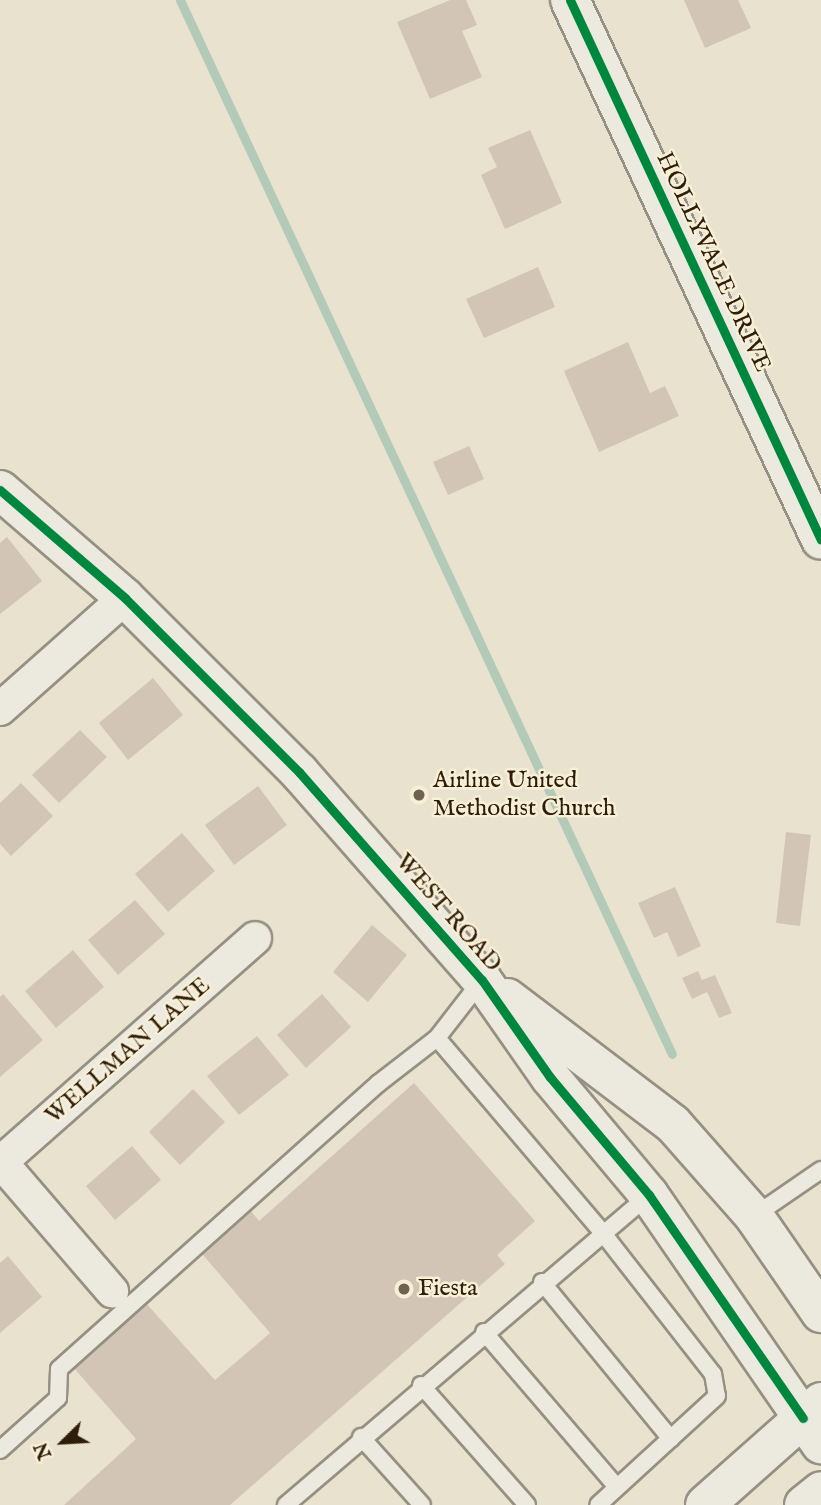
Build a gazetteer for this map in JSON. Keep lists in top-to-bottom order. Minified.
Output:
{"streets":{"street":["HOLLYVALE DRIVE","WEST ROAD","WELLMAN LANE"]},"places":["Airline United Methodist Church","Fiesta"],"north":"bottom left"}
